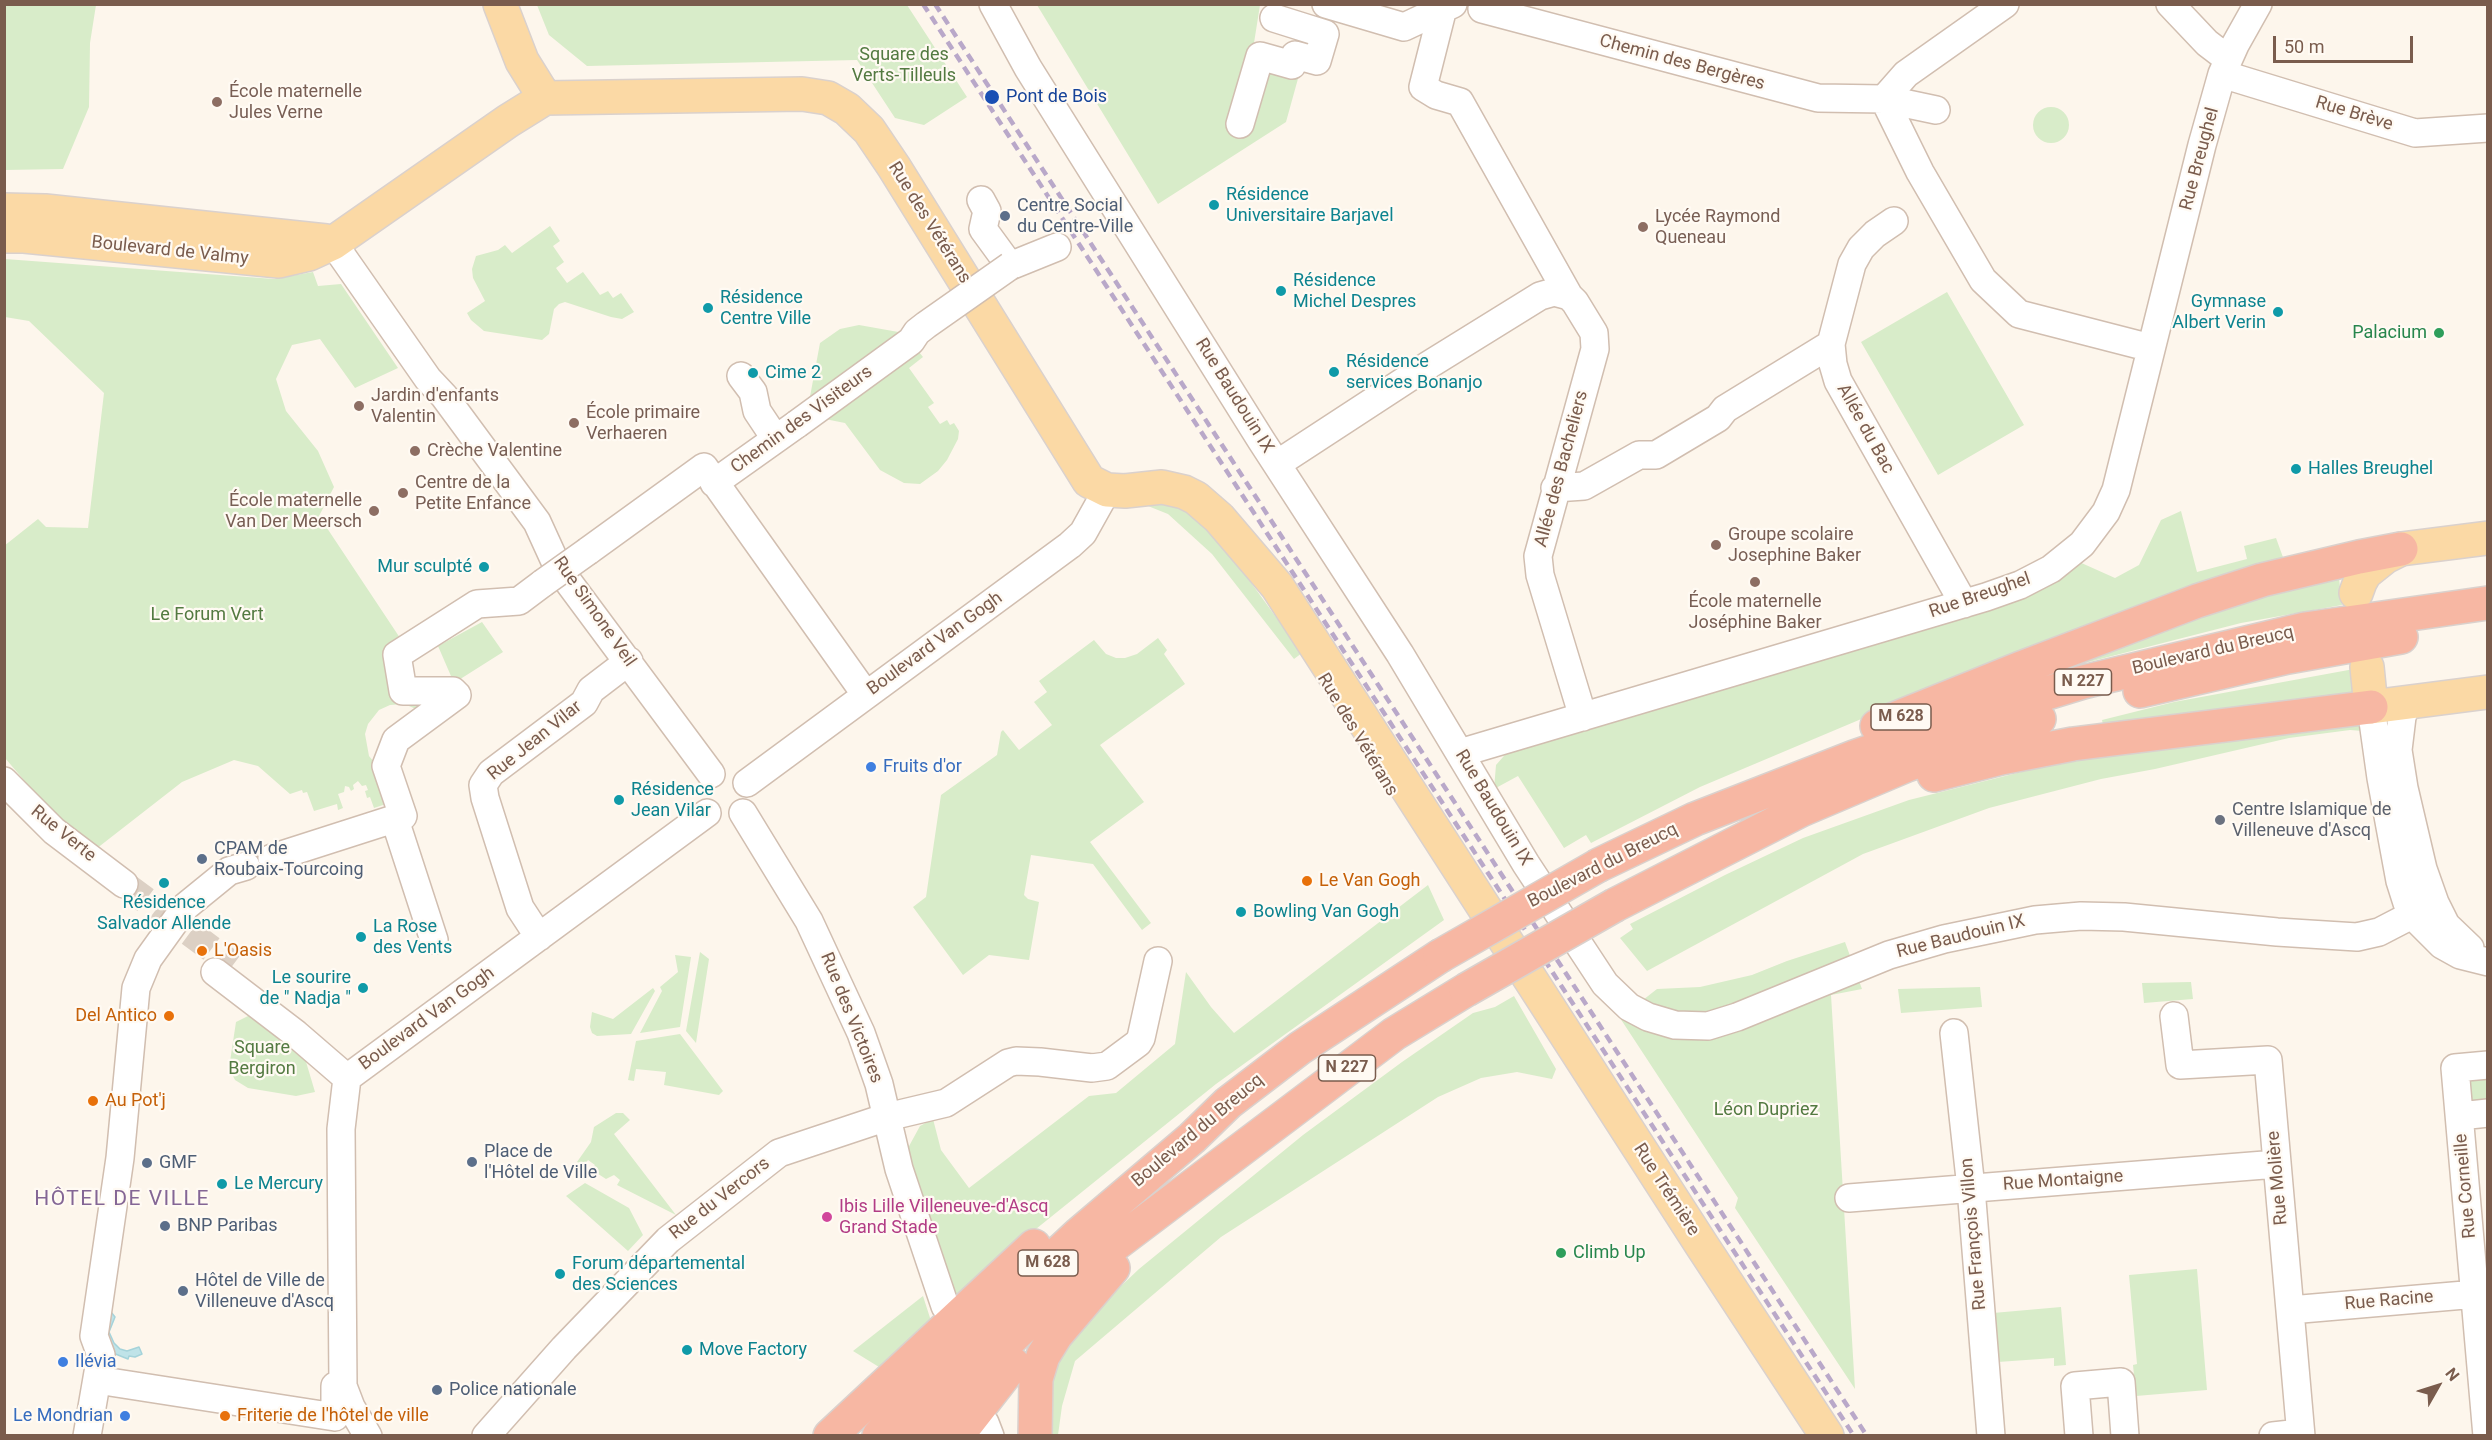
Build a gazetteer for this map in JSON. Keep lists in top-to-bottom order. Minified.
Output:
{"streets":{"highway":["Boulevard du Breucq","N 227","M 628"],"main road":["Rue des Vétérans","Boulevard de Valmy","Rue Trémière"],"street":["Chemin des Bergères","Rue Brève","Rue Breughel","Rue Baudouin IX","Chemin des Visiteurs","Allée du Bac","Allée des Bacheliers","Rue Simone Veil","Boulevard Van Gogh","Rue Jean Vilar","Rue Verte","Rue des Victoires","Rue Molière","Rue Montaigne","Rue Corneille","Rue du Vercors","Rue François Villon","Rue Racine"]},"crossings":[["Rue Brève","Rue Breughel"],["Rue Breughel","Rue Baudouin IX"],["Rue Breughel","Allée du Bac"],["Rue Breughel","Allée des Bacheliers"],["Rue des Vétérans","Boulevard de Valmy"],["Rue des Vétérans","Boulevard Van Gogh"],["Rue des Vétérans","Rue Trémière"],["Boulevard de Valmy","Rue Simone Veil"],["Rue Simone Veil","Boulevard Van Gogh"],["Rue Simone Veil","Rue Jean Vilar"],["Rue Simone Veil","Rue des Victoires"],["Boulevard Van Gogh","Rue Jean Vilar"],["Boulevard Van Gogh","Rue des Victoires"],["Boulevard du Breucq","M 628"],["Rue des Victoires","Rue du Vercors"],["Rue Molière","Rue Montaigne"],["Rue Molière","Rue Racine"],["Rue Montaigne","Rue François Villon"],["Rue Corneille","Rue Racine"]],"districts":["HÔTEL DE VILLE"],"parks":["Square des Verts-Tilleuls","Le Forum Vert","Square Bergiron","Léon Dupriez"],"places":["Pont de Bois","École maternelle Jules Verne","Résidence Universitaire Barjavel","Centre Social du Centre-Ville","Lycée Raymond Queneau","Résidence Michel Despres","Résidence Centre Ville","Gymnase Albert Verin","Palacium","Résidence services Bonanjo","Cime 2","Jardin d'enfants Valentin","École primaire Verhaeren","Crèche Valentine","Halles Breughel","Centre de la Petite Enfance","École maternelle Van Der Meersch","Groupe scolaire Josephine Baker","Mur sculpté","École maternelle Joséphine Baker","Fruits d'or","Résidence Jean Vilar","Centre Islamique de Villeneuve d'Ascq","CPAM de Roubaix-Tourcoing","Le Van Gogh","Résidence Salvador Allende","Bowling Van Gogh","La Rose des Vents","L'Oasis","Le sourire de \" Nadja \"","Del Antico","Au Pot'j","Place de l'Hôtel de Ville","GMF","Le Mercury","Ibis Lille Villeneuve-d'Ascq Grand Stade","BNP Paribas","Climb Up","Forum départemental des Sciences","Hôtel de Ville de Villeneuve d'Ascq","Move Factory","Ilévia","Police nationale","Le Mondrian","Friterie de l'hôtel de ville"],"scale_bar":"50 m","north":"top right"}
